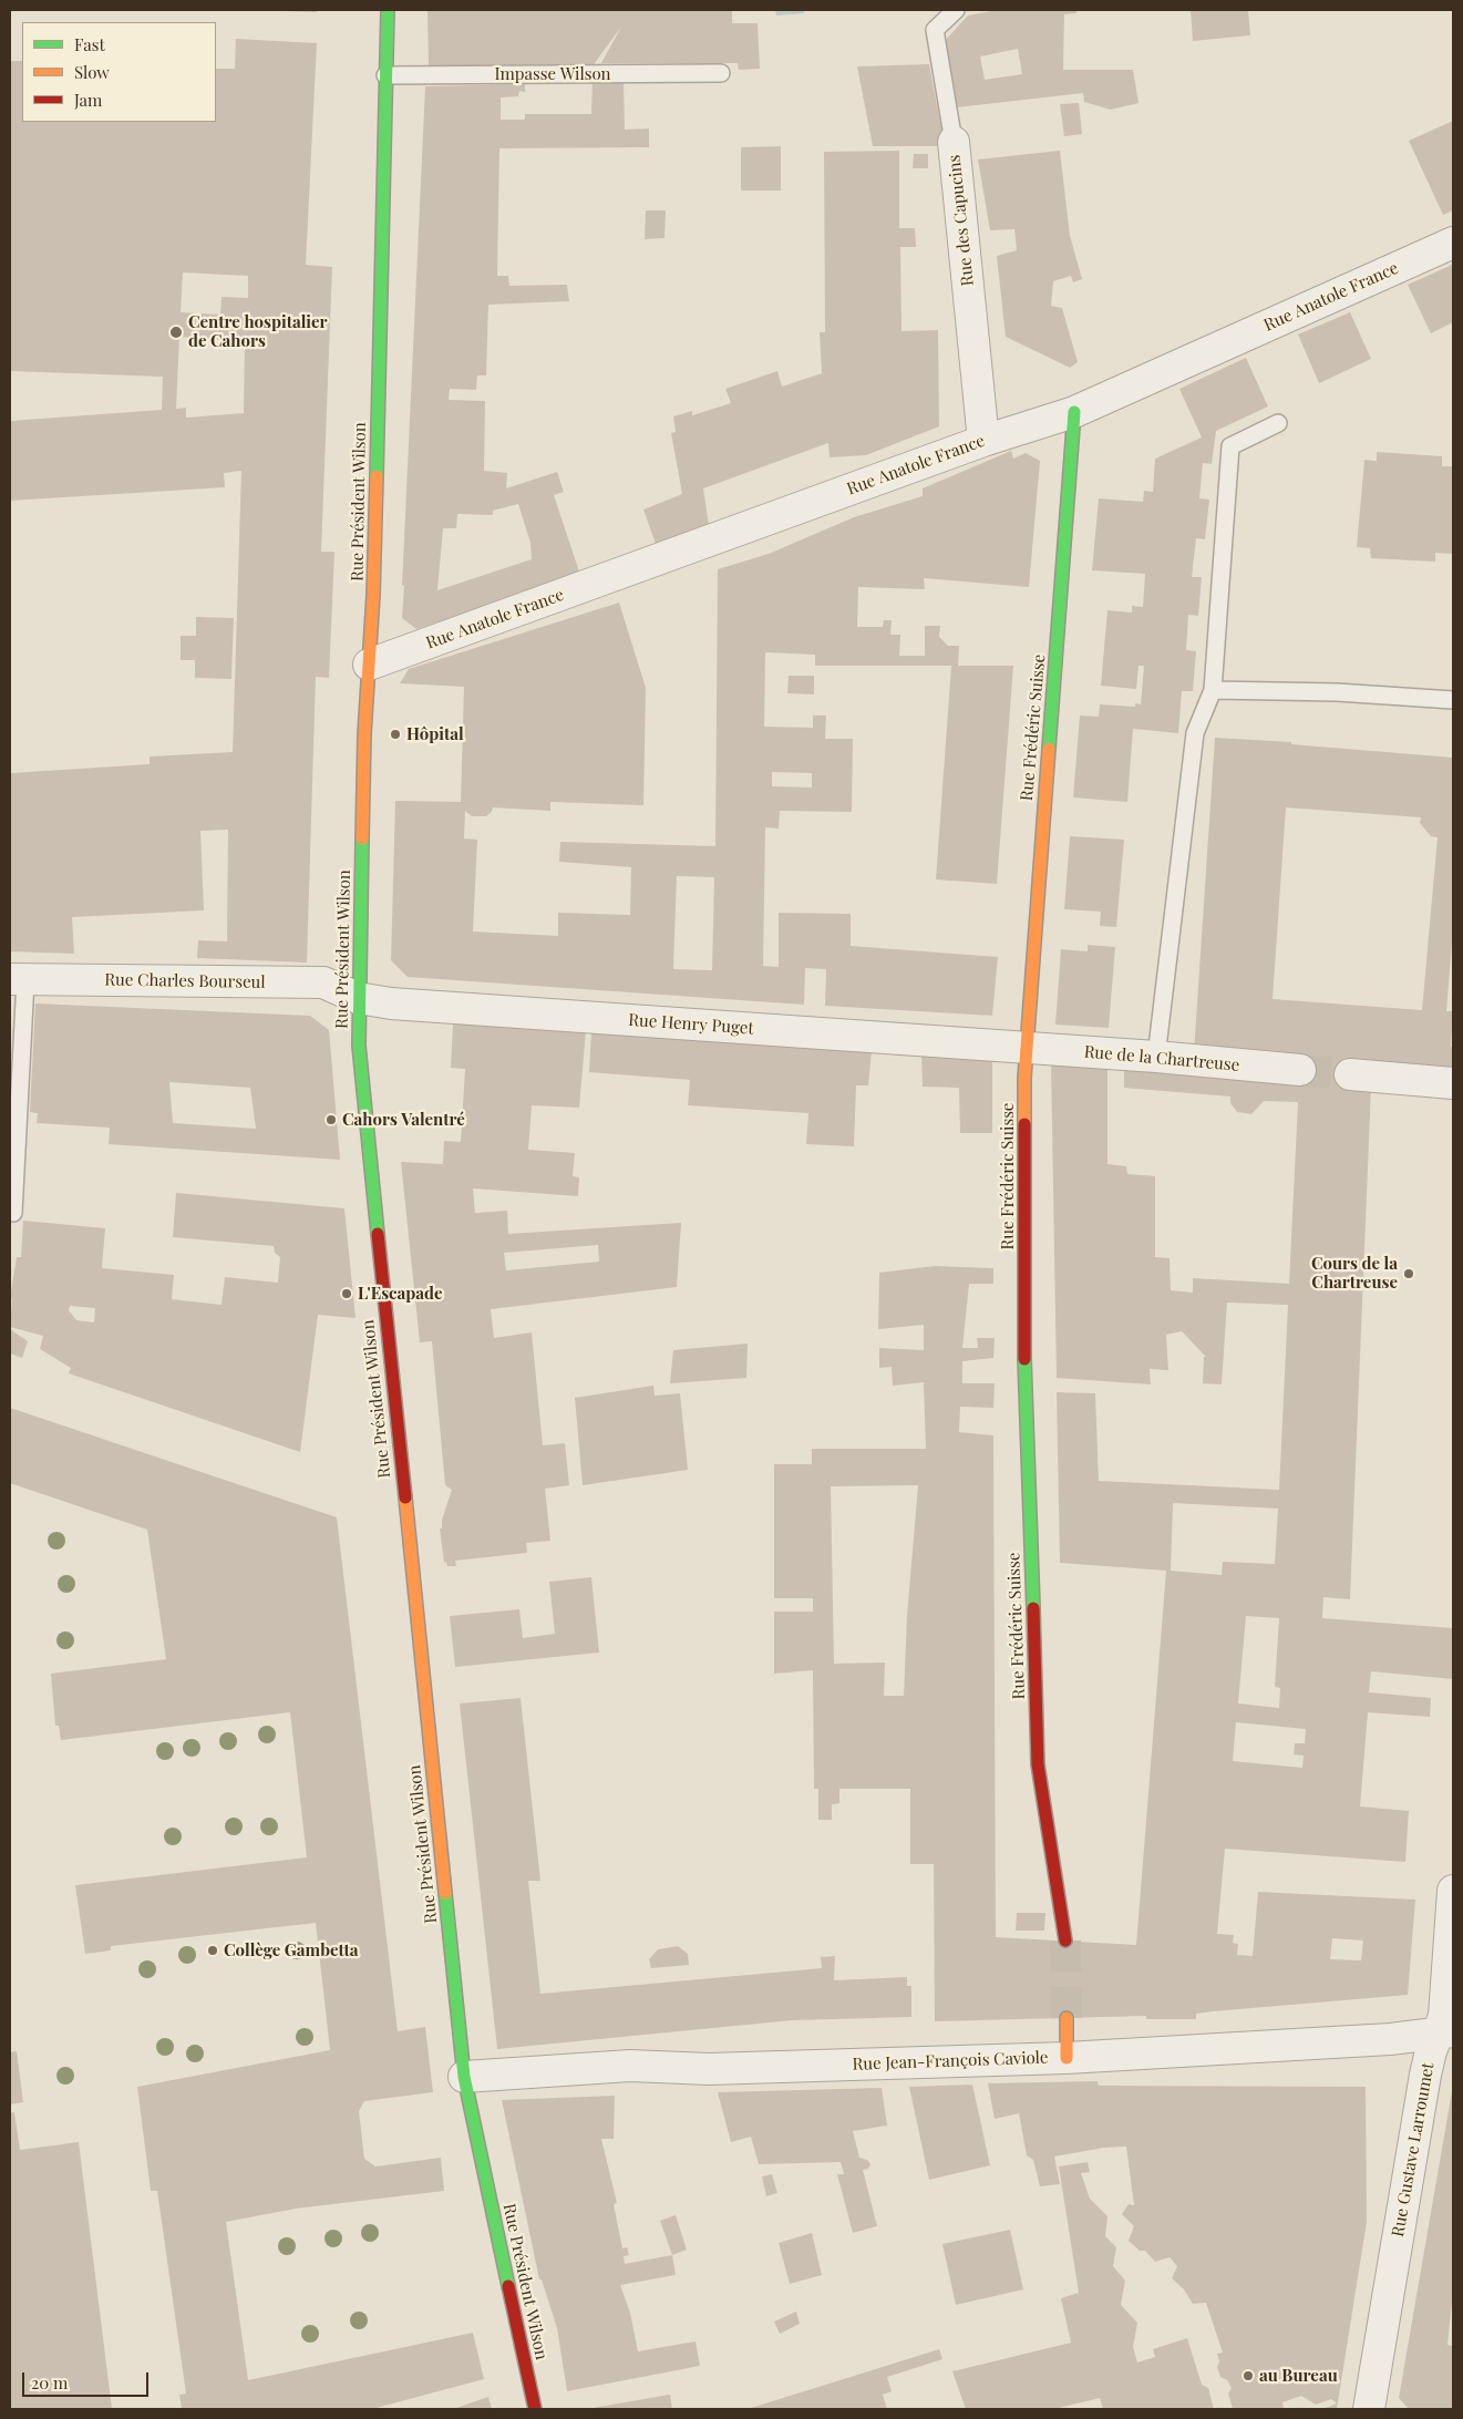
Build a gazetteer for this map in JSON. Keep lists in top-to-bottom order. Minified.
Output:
{"streets":{"street":["Rue des Capucins","Rue Anatole France","Rue Président Wilson","Rue Frédéric Suisse","Rue Charles Bourseul","Rue Henry Puget","Rue de la Chartreuse","Rue Jean-François Caviole","Rue Gustave Larroumet"],"lane":["Impasse Wilson"]},"crossings":[["Impasse Wilson","Rue Président Wilson"],["Rue des Capucins","Rue Anatole France"],["Rue Anatole France","Rue Président Wilson"],["Rue Anatole France","Rue Frédéric Suisse"],["Rue Président Wilson","Rue Charles Bourseul"],["Rue Président Wilson","Rue Henry Puget"],["Rue Président Wilson","Rue Jean-François Caviole"],["Rue Frédéric Suisse","Rue Henry Puget"],["Rue Frédéric Suisse","Rue de la Chartreuse"],["Rue Charles Bourseul","Rue Henry Puget"],["Rue Henry Puget","Rue de la Chartreuse"],["Rue Jean-François Caviole","Rue Gustave Larroumet"]],"places":["Centre hospitalier de Cahors","Hôpital","Cahors Valentré","Cours de la Chartreuse","L'Escapade","Collège Gambetta","au Bureau"],"legend":["Fast","Slow","Jam"],"scale_bar":"20 m"}
